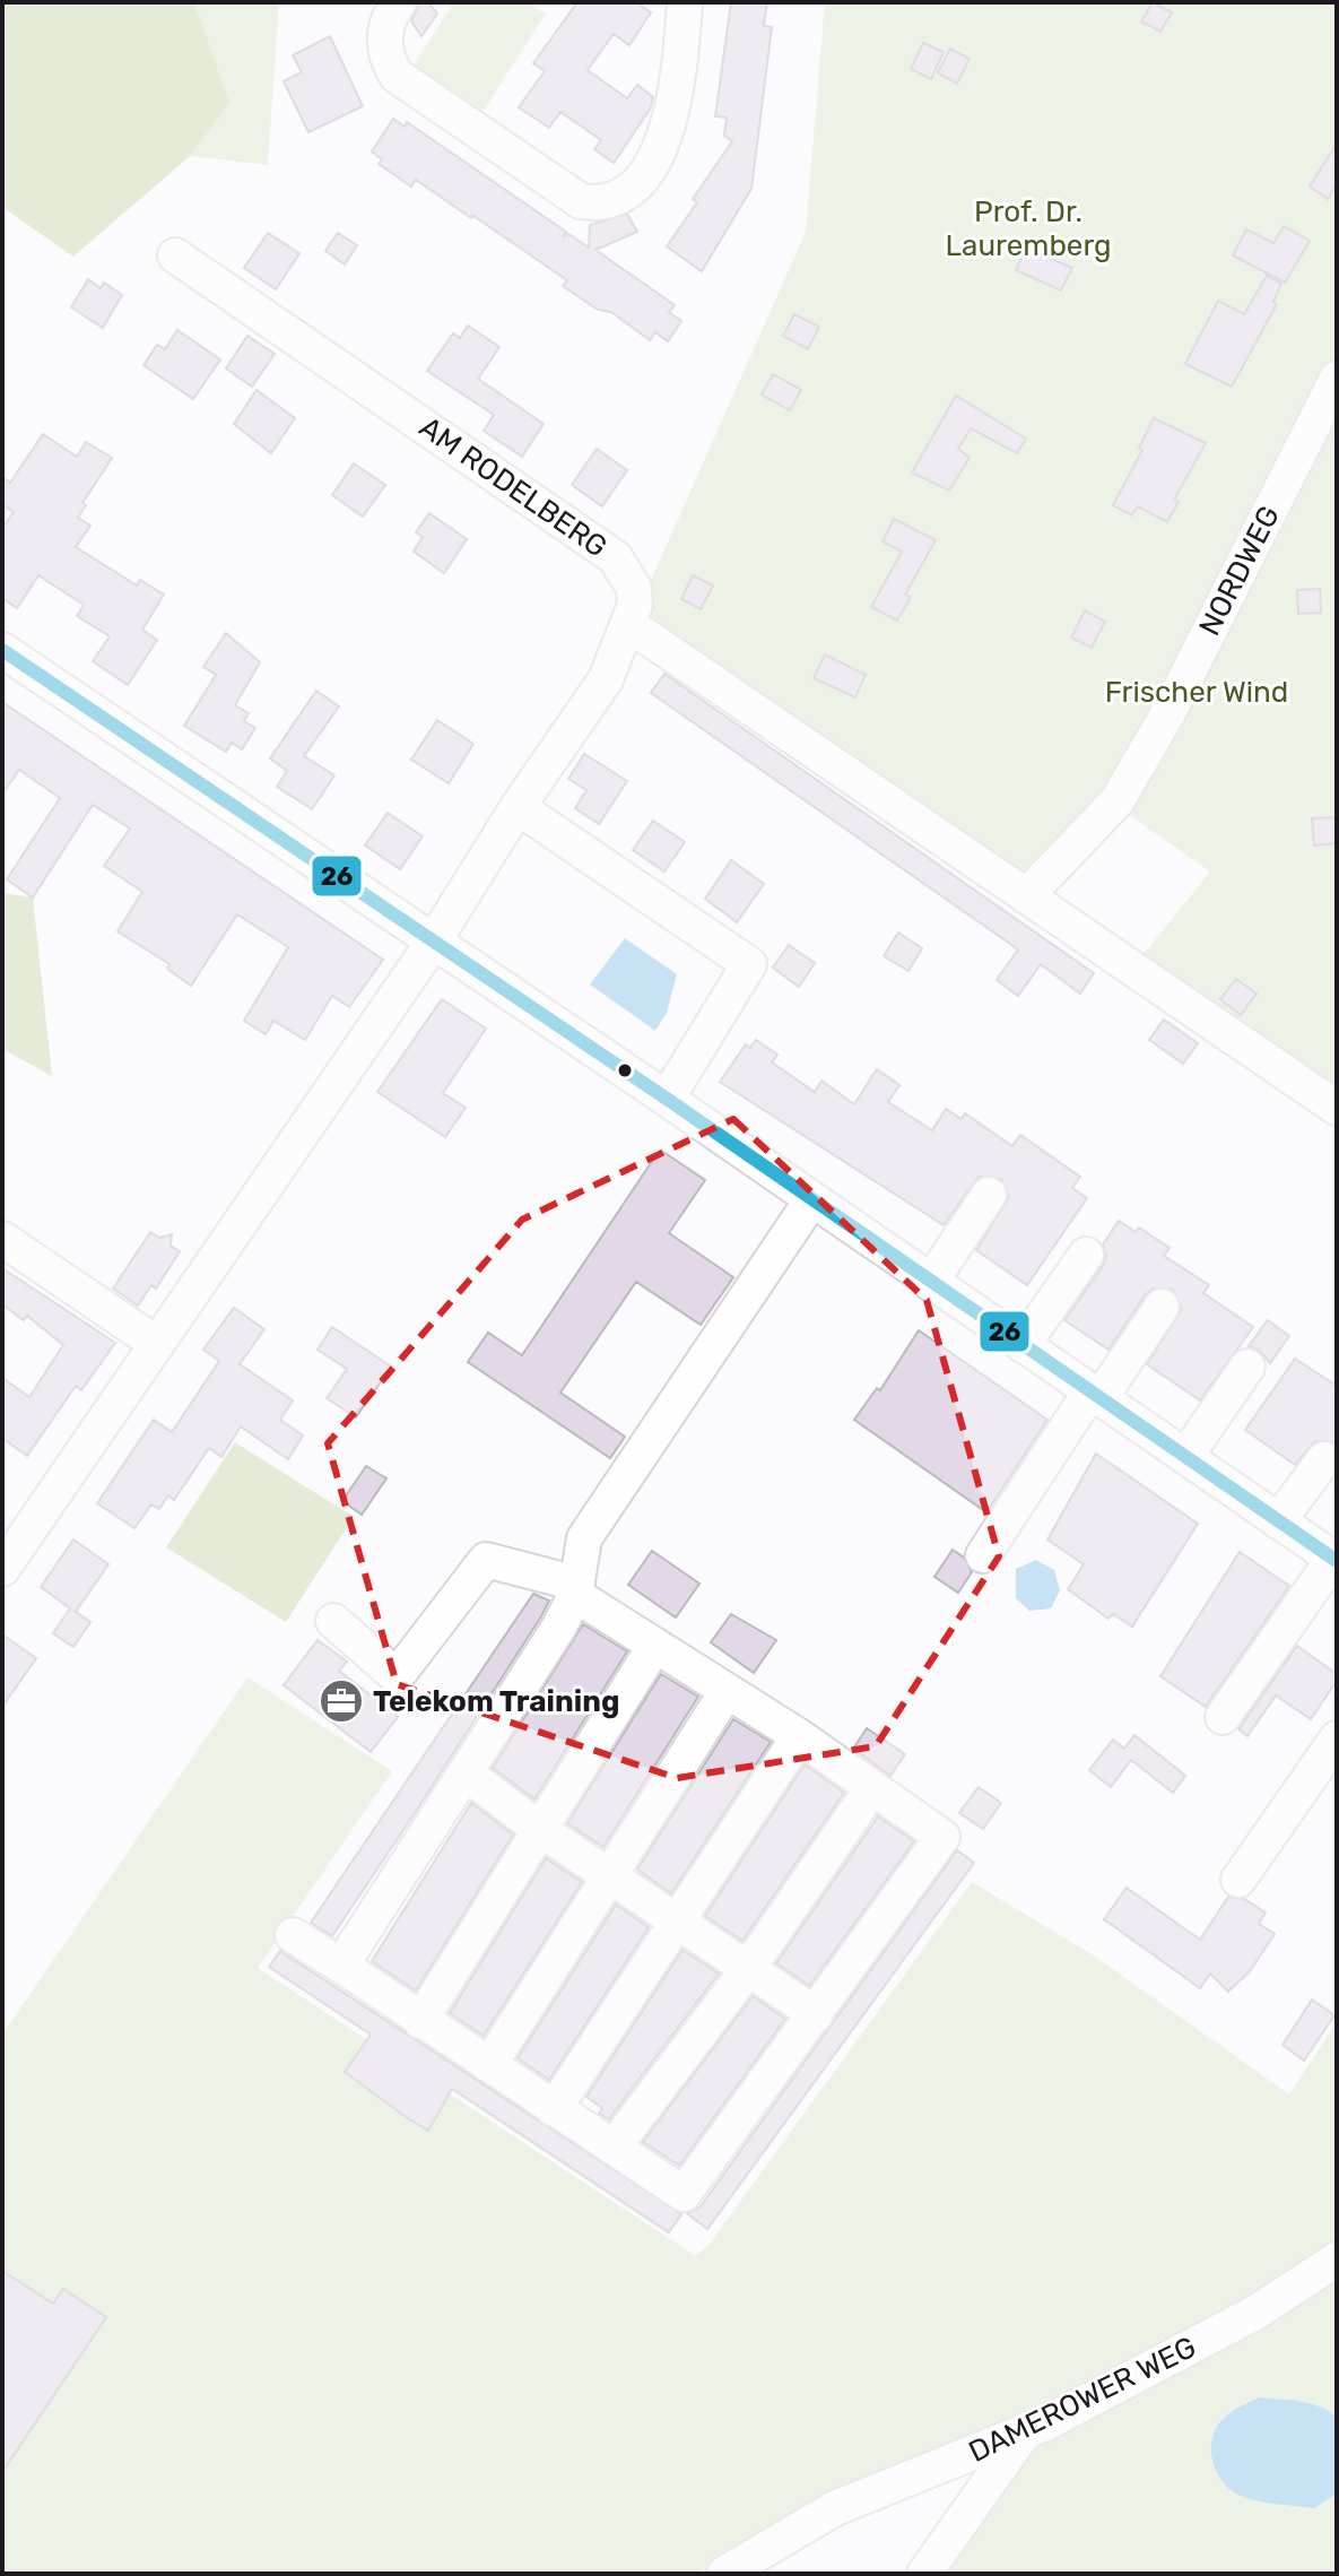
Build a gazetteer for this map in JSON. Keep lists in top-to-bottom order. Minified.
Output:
{"streets":{"street":["AM RODELBERG","NORDWEG","DAMEROWER WEG"]},"parks":["Prof. Dr. Lauremberg","Frischer Wind"],"places":{"office":["Telekom Training"]},"lines":["transit line 26"]}
